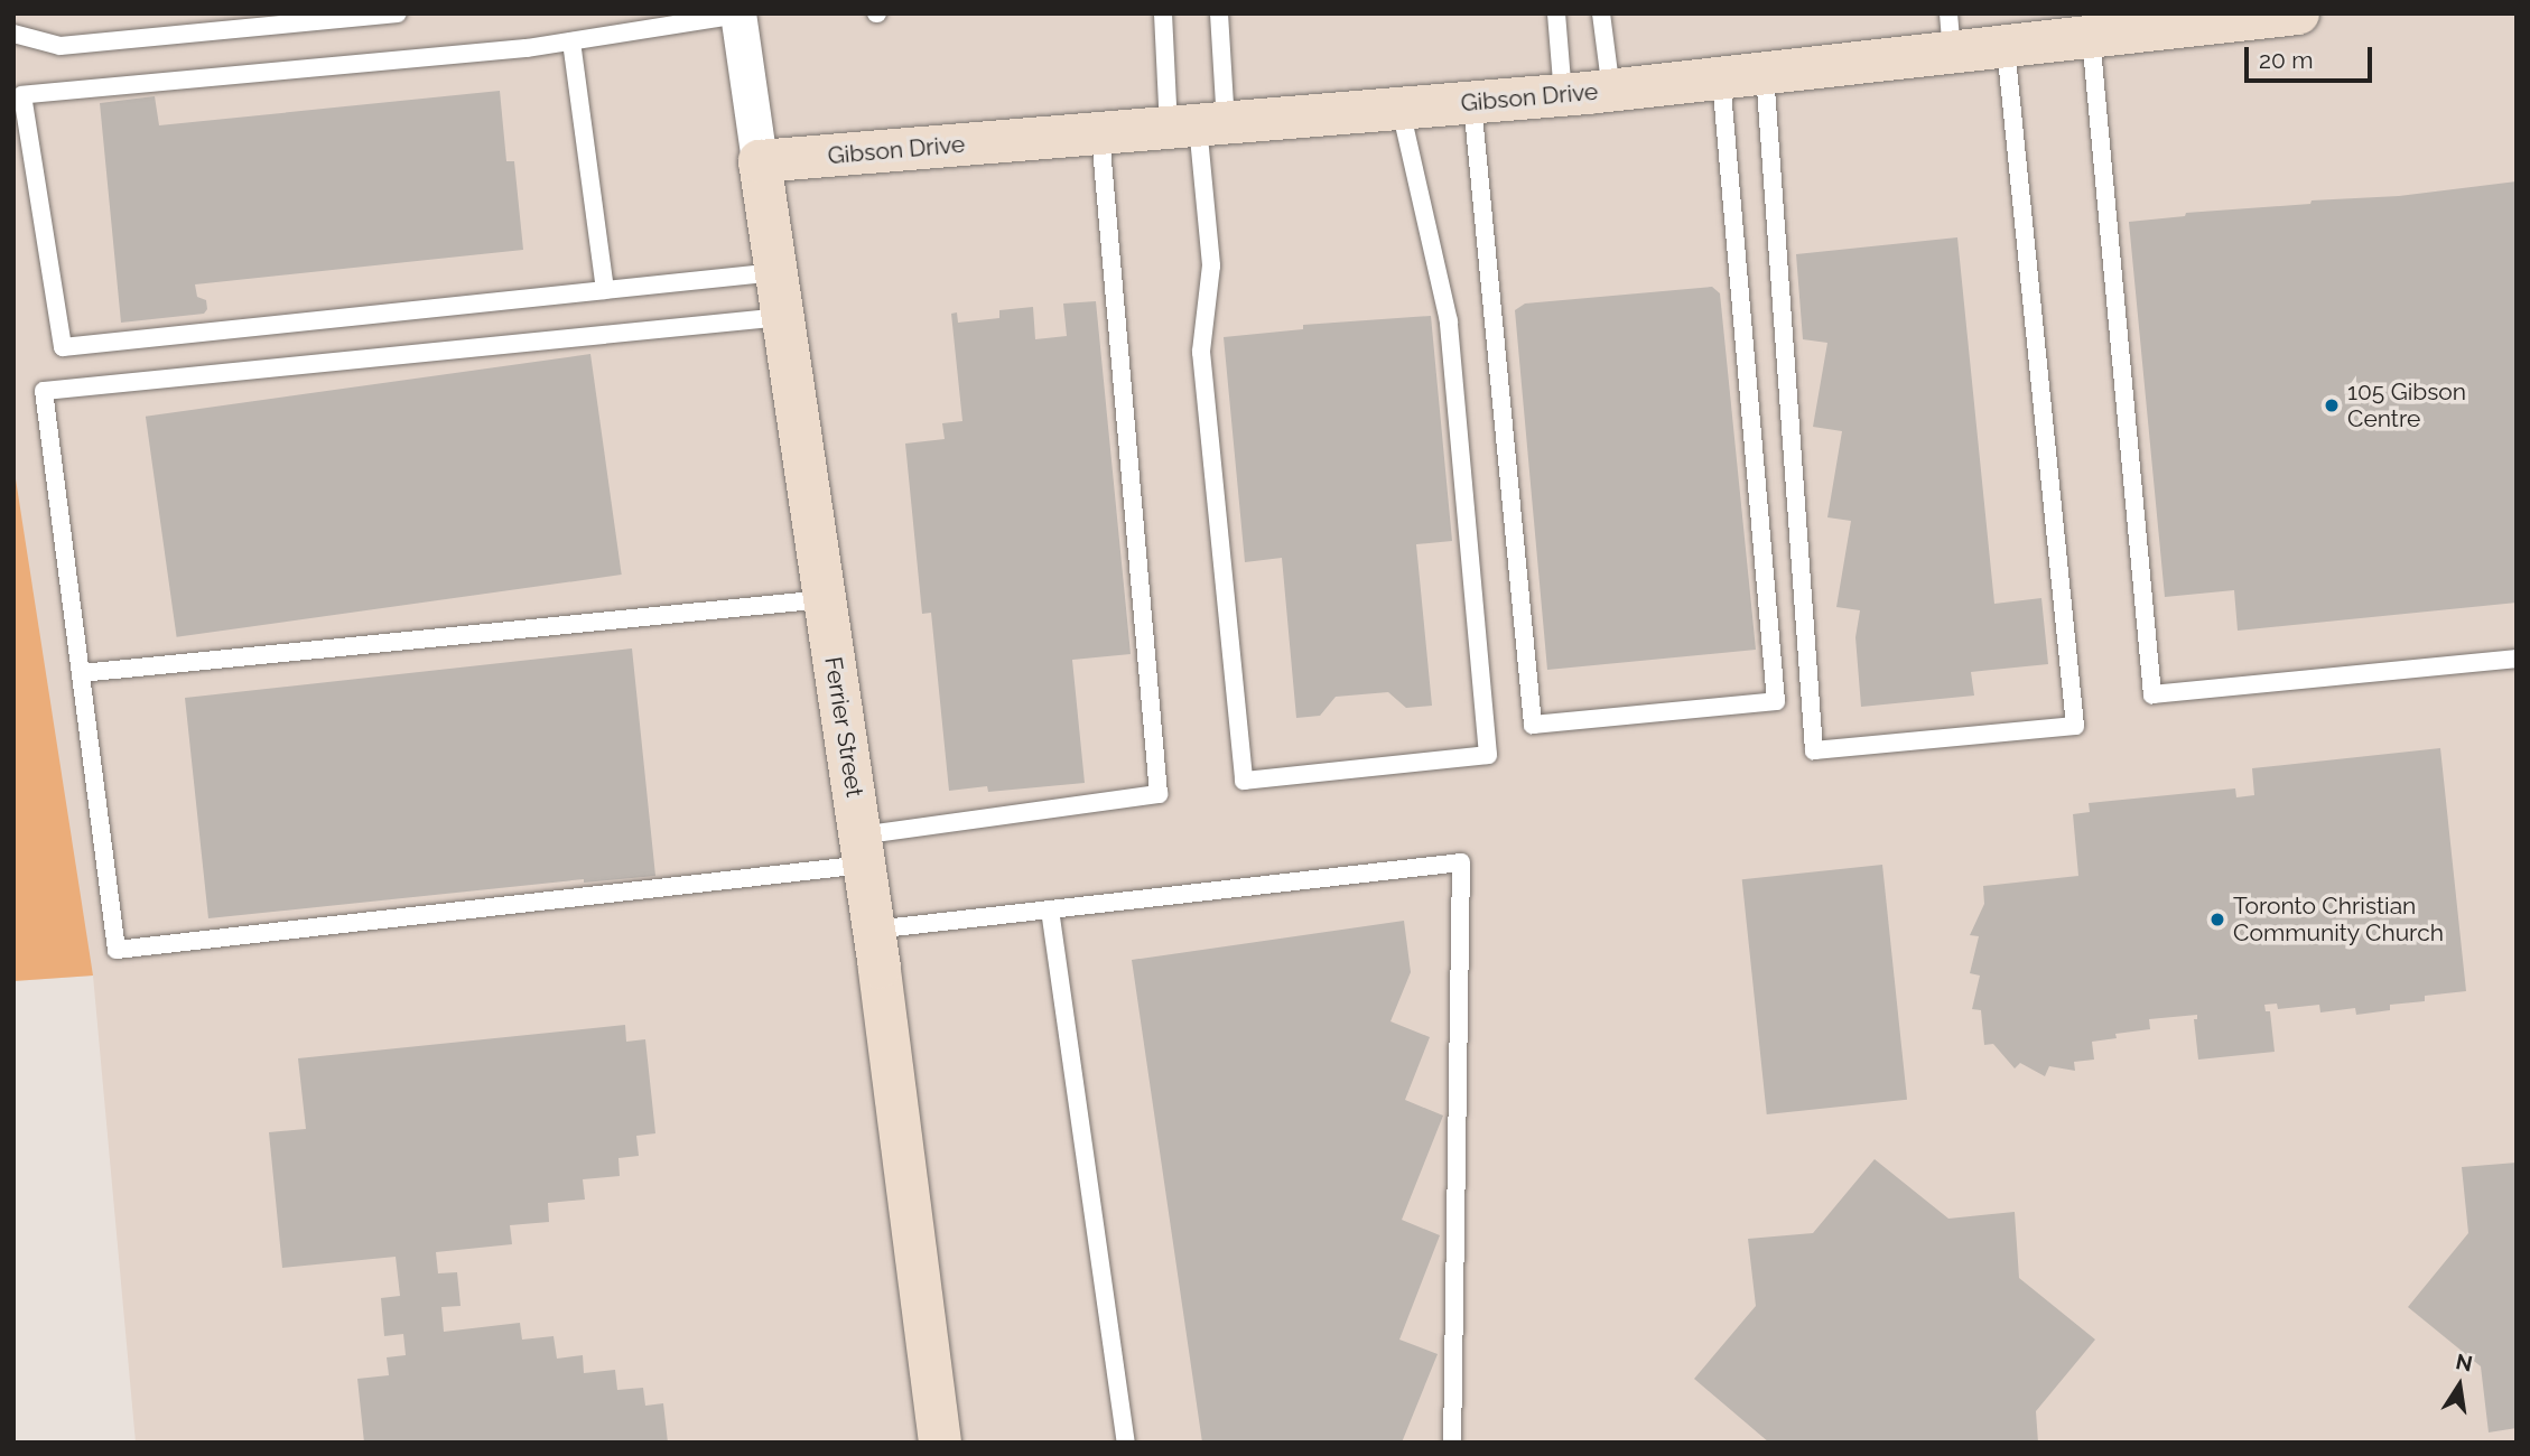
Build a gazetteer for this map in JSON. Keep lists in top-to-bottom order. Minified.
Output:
{"streets":{"main road":["Gibson Drive","Ferrier Street"]},"crossings":[["Gibson Drive","Ferrier Street"]],"places":["105 Gibson Centre","Toronto Christian Community Church"],"scale_bar":"20 m","north":"top"}
